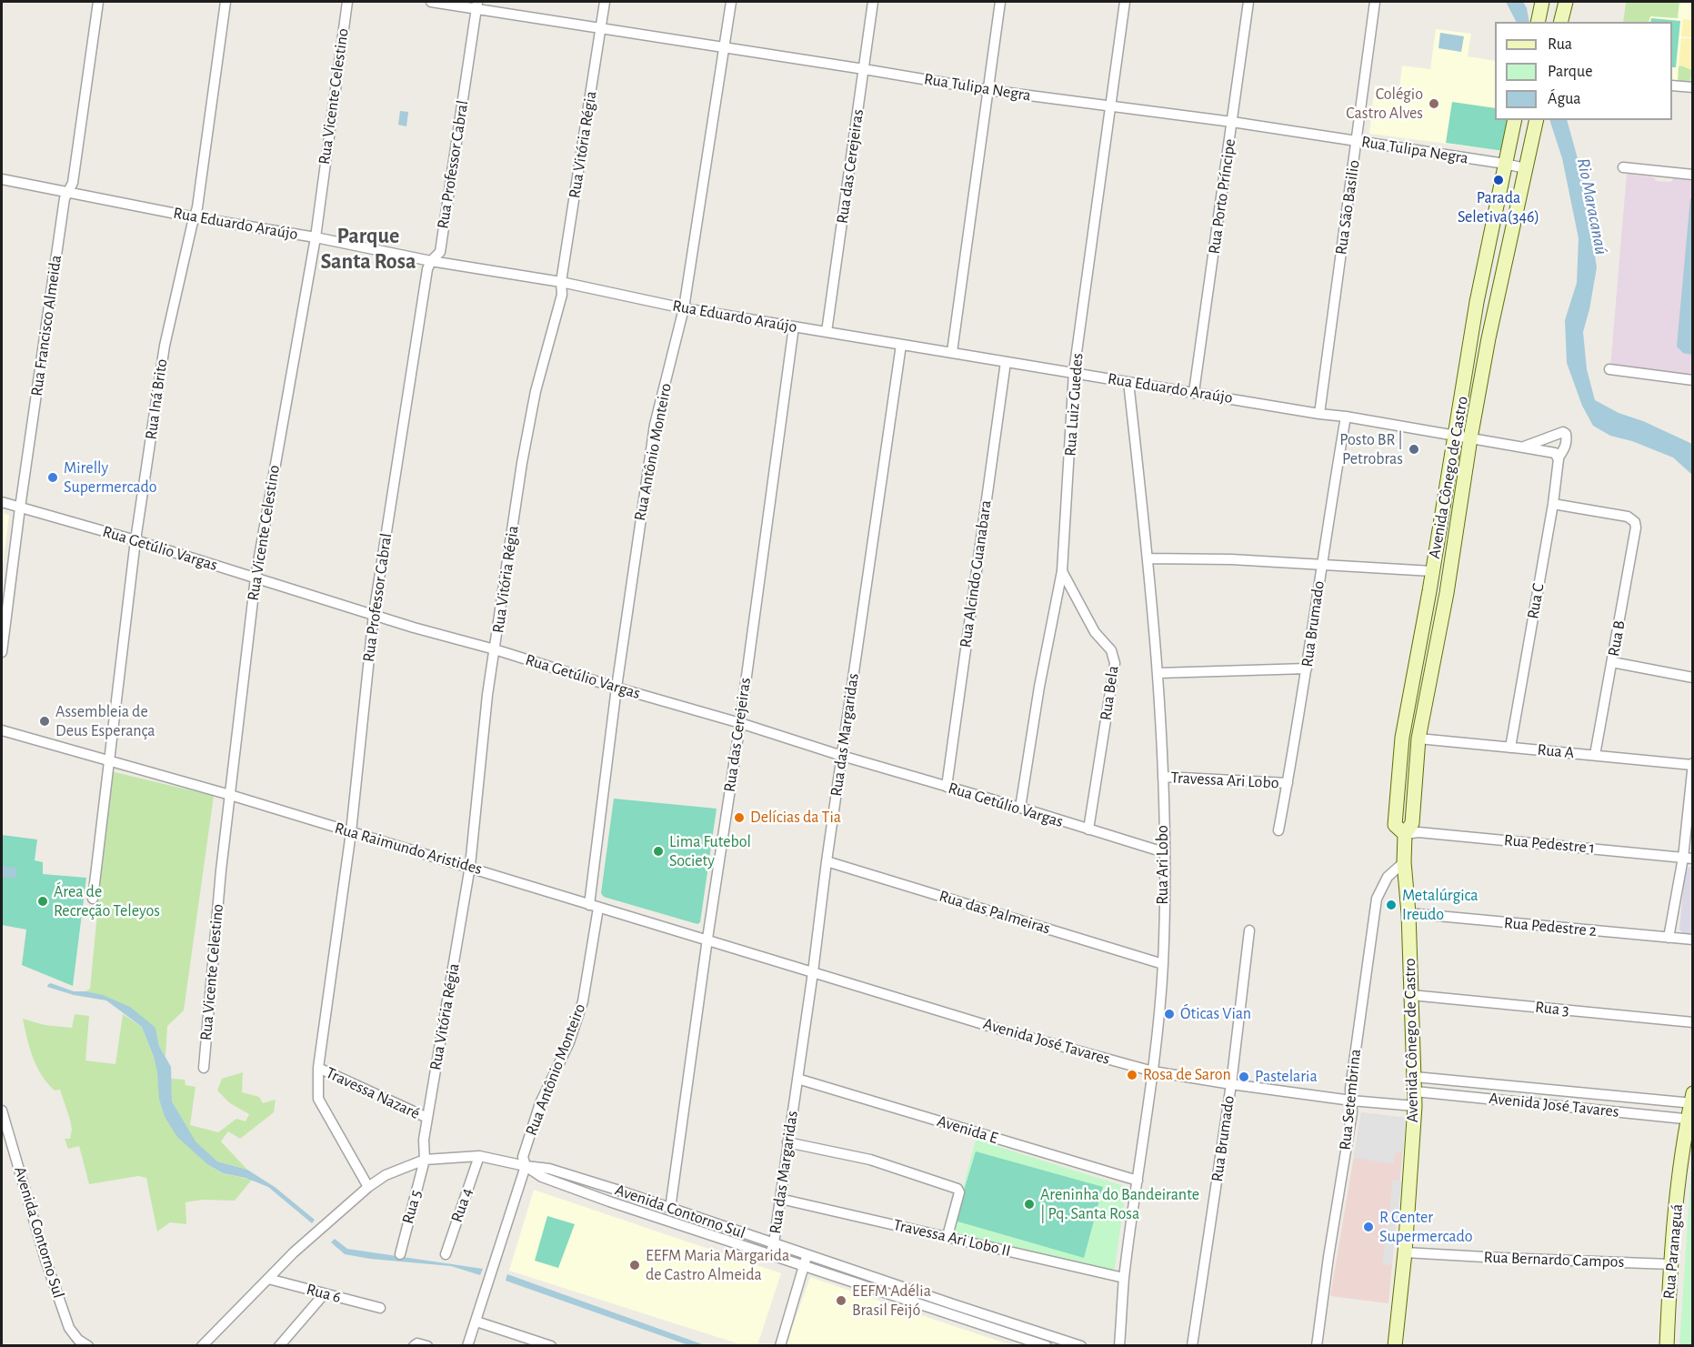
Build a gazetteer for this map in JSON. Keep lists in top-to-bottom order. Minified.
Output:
{"streets":{"main road":["Avenida Cônego de Castro","Rua Paranaguá"],"street":["Rua Tulipa Negra","Rua Vicente Celestino","Rua Vitória Régia","Rua Professor Cabral","Rua das Cerejeiras","Rua Porto Príncipe","Rua São Basilio","Rua Eduardo Araújo","Rua Francisco Almeida","Rua Iná Brito","Rua Luiz Guedes","Rua Antônio Monteiro","Rua Getúlio Vargas","Rua Alcindo Guanabara","Rua C","Rua Brumado","Rua B","Rua Bela","Rua das Margaridas","Rua A","Travessa Ari Lobo","Rua Pedestre 1","Rua Raimundo Aristides","Rua Ari Lobo","Rua das Palmeiras","Rua Pedestre 2","Rua 3","Avenida José Tavares","Travessa Nazaré","Rua Setembrina","Avenida E","Rua 4","Rua 5","Avenida Contorno Sul","Travessa Ari Lobo II","Rua Bernardo Campos","Rua 6"]},"crossings":[["Rua Tulipa Negra","Rua Vitória Régia"],["Rua Tulipa Negra","Rua Professor Cabral"],["Rua Tulipa Negra","Rua das Cerejeiras"],["Rua Tulipa Negra","Rua Porto Príncipe"],["Rua Tulipa Negra","Rua São Basilio"],["Rua Tulipa Negra","Rua Luiz Guedes"],["Rua Tulipa Negra","Rua Antônio Monteiro"],["Rua Tulipa Negra","Avenida Cônego de Castro"],["Rua Vicente Celestino","Rua Eduardo Araújo"],["Rua Vicente Celestino","Rua Getúlio Vargas"],["Rua Vicente Celestino","Rua Raimundo Aristides"],["Rua Vitória Régia","Rua Eduardo Araújo"],["Rua Vitória Régia","Rua Getúlio Vargas"],["Rua Vitória Régia","Rua Raimundo Aristides"],["Rua Vitória Régia","Travessa Nazaré"],["Rua Vitória Régia","Rua 5"],["Rua Vitória Régia","Avenida Contorno Sul"],["Rua Professor Cabral","Rua Eduardo Araújo"],["Rua Professor Cabral","Rua Getúlio Vargas"],["Rua Professor Cabral","Rua Raimundo Aristides"],["Rua Professor Cabral","Travessa Nazaré"],["Rua Professor Cabral","Avenida Contorno Sul"],["Rua das Cerejeiras","Rua Eduardo Araújo"],["Rua das Cerejeiras","Rua Getúlio Vargas"],["Rua das Cerejeiras","Rua Raimundo Aristides"],["Rua das Cerejeiras","Avenida Contorno Sul"],["Rua Porto Príncipe","Rua Eduardo Araújo"],["Rua São Basilio","Rua Eduardo Araújo"],["Rua Eduardo Araújo","Rua Francisco Almeida"],["Rua Eduardo Araújo","Rua Iná Brito"],["Rua Eduardo Araújo","Rua Luiz Guedes"],["Rua Eduardo Araújo","Rua Antônio Monteiro"],["Rua Eduardo Araújo","Avenida Cônego de Castro"],["Rua Eduardo Araújo","Rua Alcindo Guanabara"],["Rua Eduardo Araújo","Rua C"],["Rua Eduardo Araújo","Rua Brumado"],["Rua Eduardo Araújo","Rua das Margaridas"],["Rua Eduardo Araújo","Rua Ari Lobo"],["Rua Francisco Almeida","Rua Getúlio Vargas"],["Rua Iná Brito","Rua Getúlio Vargas"],["Rua Iná Brito","Rua Raimundo Aristides"],["Rua Luiz Guedes","Rua Getúlio Vargas"],["Rua Luiz Guedes","Rua Bela"],["Rua Antônio Monteiro","Rua Getúlio Vargas"],["Rua Antônio Monteiro","Rua Raimundo Aristides"],["Rua Antônio Monteiro","Avenida Contorno Sul"],["Avenida Cônego de Castro","Rua A"],["Avenida Cônego de Castro","Rua Pedestre 1"],["Avenida Cônego de Castro","Rua Pedestre 2"],["Avenida Cônego de Castro","Rua 3"],["Avenida Cônego de Castro","Avenida José Tavares"],["Avenida Cônego de Castro","Rua Setembrina"],["Avenida Cônego de Castro","Rua Bernardo Campos"],["Rua Getúlio Vargas","Rua Alcindo Guanabara"],["Rua Getúlio Vargas","Rua Bela"],["Rua Getúlio Vargas","Rua das Margaridas"],["Rua Getúlio Vargas","Rua Ari Lobo"],["Rua C","Rua B"],["Rua C","Rua A"],["Rua Brumado","Travessa Ari Lobo"],["Rua Brumado","Avenida José Tavares"],["Rua B","Rua A"],["Rua das Margaridas","Rua Raimundo Aristides"],["Rua das Margaridas","Rua das Palmeiras"],["Rua das Margaridas","Avenida José Tavares"],["Rua das Margaridas","Avenida E"],["Rua das Margaridas","Avenida Contorno Sul"],["Rua das Margaridas","Travessa Ari Lobo II"],["Travessa Ari Lobo","Rua Ari Lobo"],["Rua Raimundo Aristides","Avenida José Tavares"],["Rua Ari Lobo","Rua das Palmeiras"],["Rua Ari Lobo","Avenida José Tavares"],["Rua Ari Lobo","Avenida E"],["Rua Ari Lobo","Travessa Ari Lobo II"],["Avenida José Tavares","Rua Setembrina"],["Avenida José Tavares","Rua Paranaguá"],["Rua 4","Avenida Contorno Sul"],["Rua 5","Avenida Contorno Sul"],["Avenida Contorno Sul","Rua 6"],["Rua Paranaguá","Rua Bernardo Campos"]],"districts":["Parque Santa Rosa"],"water":["Rio Maracanaú"],"places":["Colégio Castro Alves","Parada Seletiva(346)","Posto BR | Petrobras","Mirelly Supermercado","Assembleia de Deus Esperança","Delícias da Tia","Lima Futebol Society","Área de Recreção Teleyos","Metalúrgica Ireudo","Óticas Vian","Rosa de Saron","Pastelaria","Areninha do Bandeirante | Pq. Santa Rosa","R Center Supermercado","EEFM Maria Margarida de Castro Almeida","EEFM Adélia Brasil Feijó"],"legend":["Rua","Parque","Água"]}
